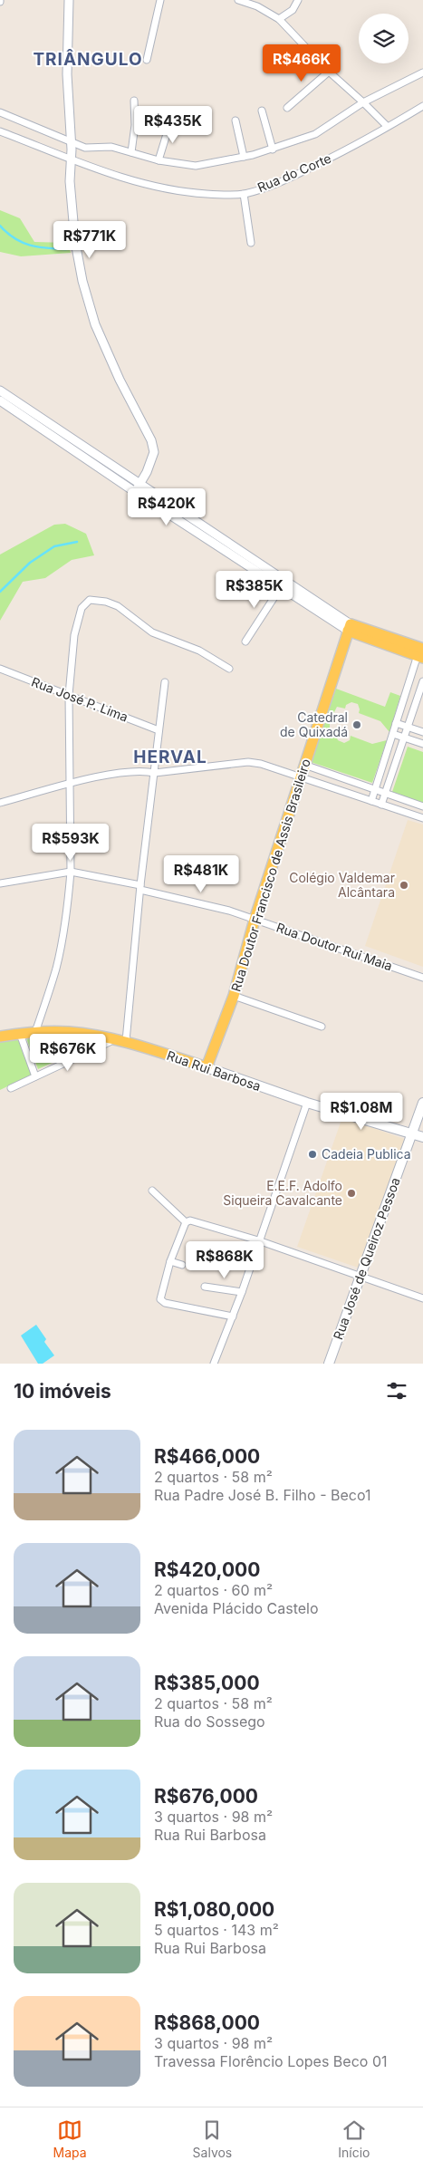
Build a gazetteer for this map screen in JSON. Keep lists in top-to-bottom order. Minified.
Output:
{"streets":{"main road":["Rua Doutor Francisco de Assis Brasileiro","Rua Rui Barbosa","Rua José de Queiroz Pessoa"],"street":["Rua do Corte","Rua José P. Lima","Rua Doutor Rui Maia"]},"crossings":[["Rua Doutor Francisco de Assis Brasileiro","Rua Doutor Rui Maia"],["Rua Doutor Francisco de Assis Brasileiro","Rua Rui Barbosa"],["Rua Rui Barbosa","Rua José de Queiroz Pessoa"]],"districts":["TRIÂNGULO","HERVAL"],"places":["Catedral de Quixadá","Colégio Valdemar Alcântara","Cadeia Publica","E.E.F. Adolfo Siqueira Cavalcante"],"page":{"price":["R$466K","R$435K","R$771K","R$420K","R$385K","R$593K","R$481K","R$676K","R$1.08M","R$868K"],"heading":"10 imóveis","list":[{"name":"R$466,000","note":"2 quartos · 58 m² · Rua Padre José B. Filho - Beco1"},{"name":"R$420,000","note":"2 quartos · 60 m² · Avenida Plácido Castelo"},{"name":"R$385,000","note":"2 quartos · 58 m² · Rua do Sossego"},{"name":"R$676,000","note":"3 quartos · 98 m² · Rua Rui Barbosa"},{"name":"R$1,080,000","note":"5 quartos · 143 m² · Rua Rui Barbosa"},{"name":"R$868,000","note":"3 quartos · 98 m² · Travessa Florêncio Lopes Beco 01"}],"tabs":["Mapa","Salvos","Início"]}}
